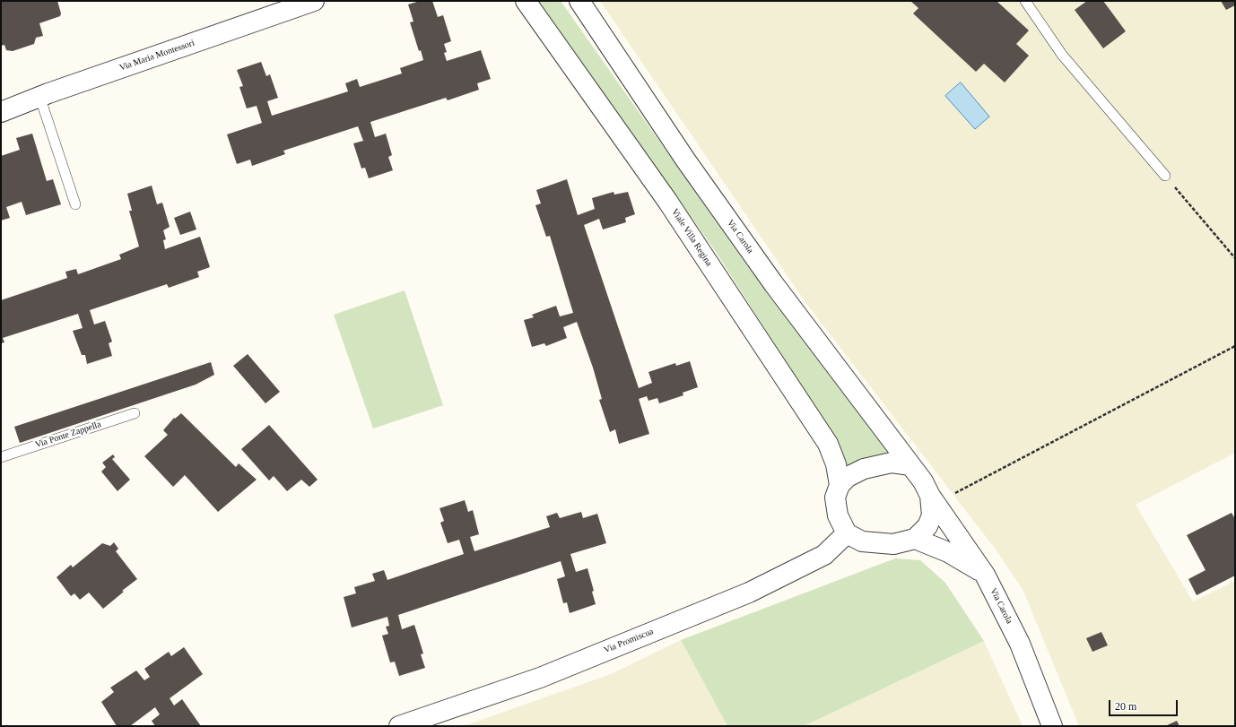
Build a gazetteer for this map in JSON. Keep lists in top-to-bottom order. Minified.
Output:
{"streets":{"street":["Via Maria Montessori","Via Carola","Viale Villa Regina","Via Promiscua"],"lane":["Via Ponte Zappella"]},"crossings":[["Via Carola","Viale Villa Regina"],["Via Carola","Via Promiscua"],["Viale Villa Regina","Via Promiscua"]],"scale_bar":"20 m"}
